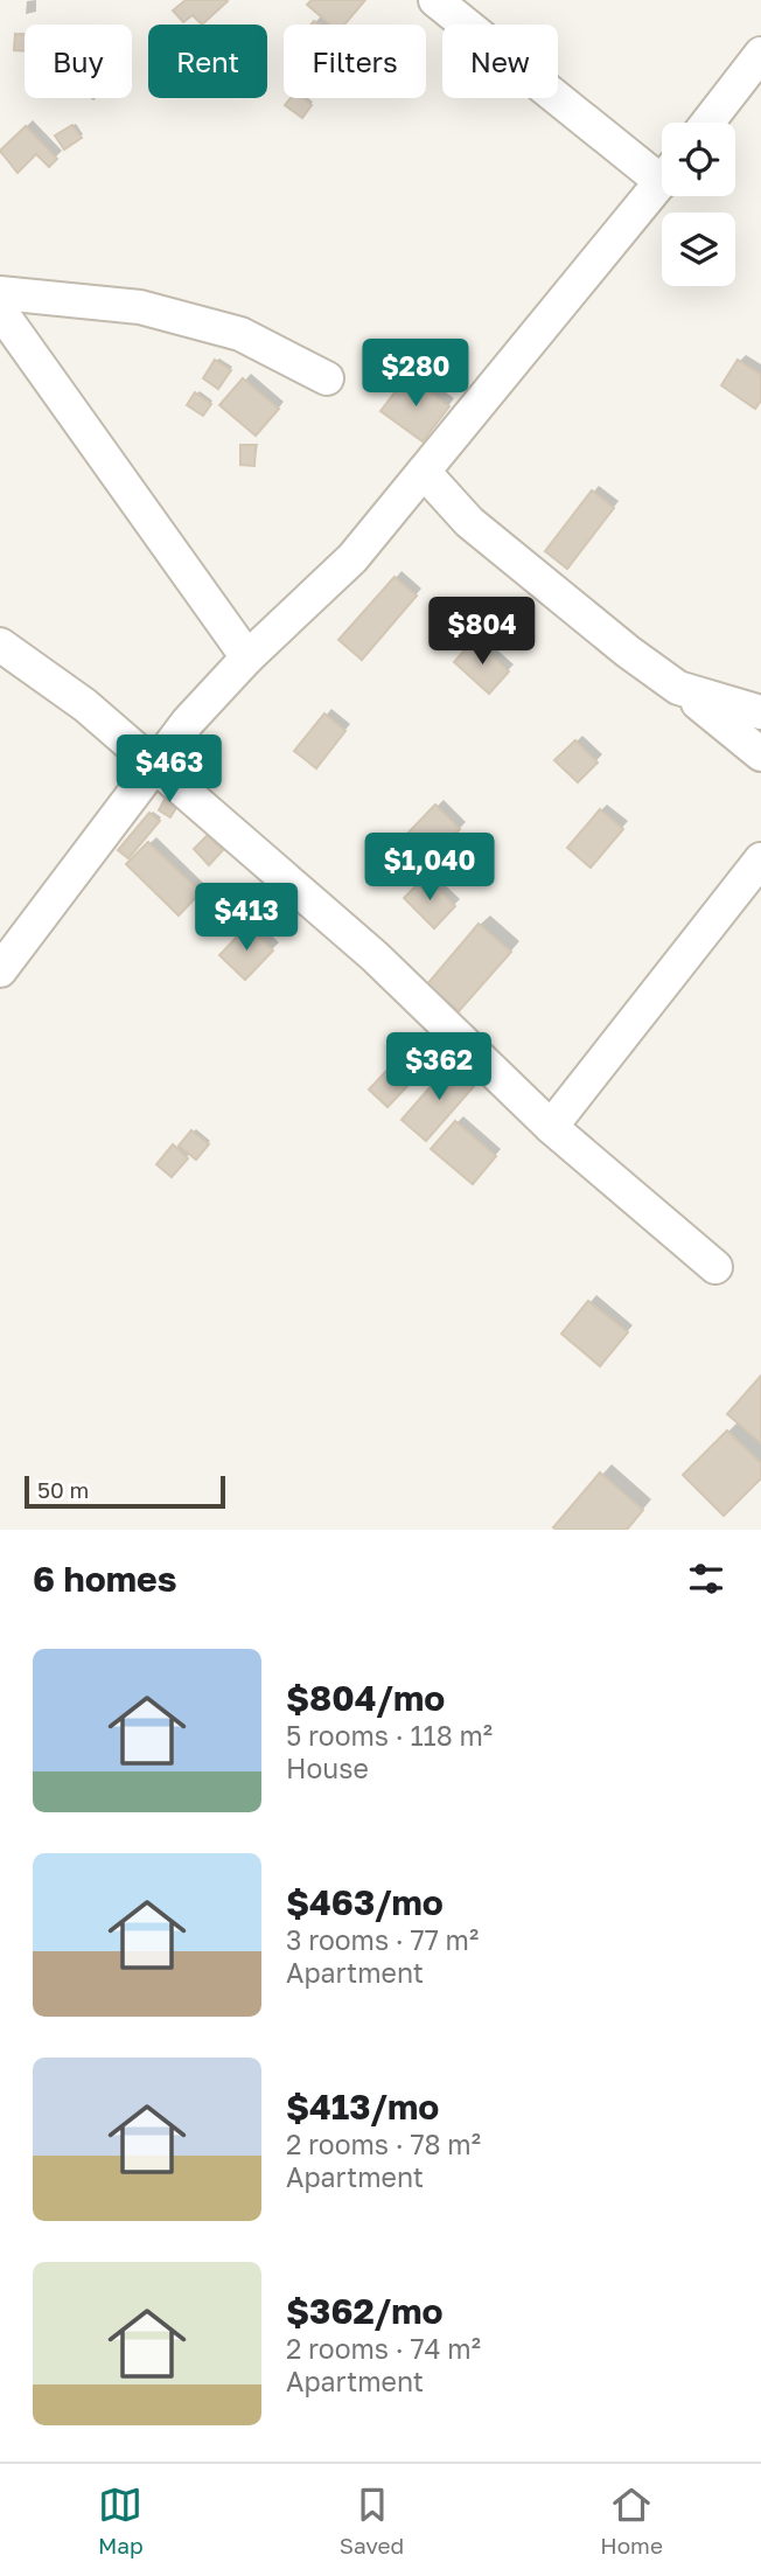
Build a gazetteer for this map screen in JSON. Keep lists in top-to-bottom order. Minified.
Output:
{"scale_bar":"50 m","page":{"chip":["Buy","Rent","Filters","New"],"price":["$280","$804","$463","$1,040","$413","$362"],"scale":"50 m","heading":"6 homes","list":[{"name":"$804/mo","note":"5 rooms · 118 m² · House"},{"name":"$463/mo","note":"3 rooms · 77 m² · Apartment"},{"name":"$413/mo","note":"2 rooms · 78 m² · Apartment"},{"name":"$362/mo","note":"2 rooms · 74 m² · Apartment"}],"tabs":["Map","Saved","Home"]}}
